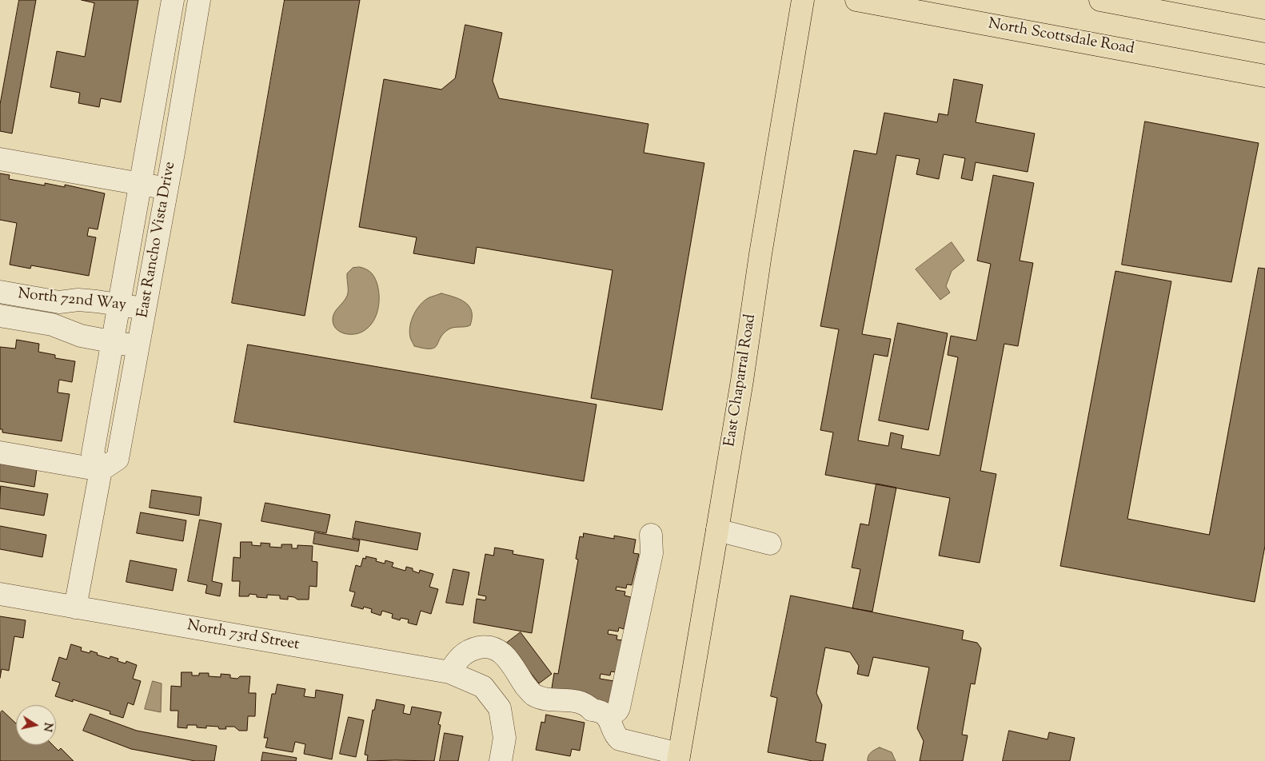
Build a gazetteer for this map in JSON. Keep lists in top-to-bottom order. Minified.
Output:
{"streets":{"main road":["North Scottsdale Road","East Chaparral Road"],"street":["East Rancho Vista Drive","North 72nd Way","North 73rd Street"]},"crossings":[["East Rancho Vista Drive","North 72nd Way"]],"north":"right"}
